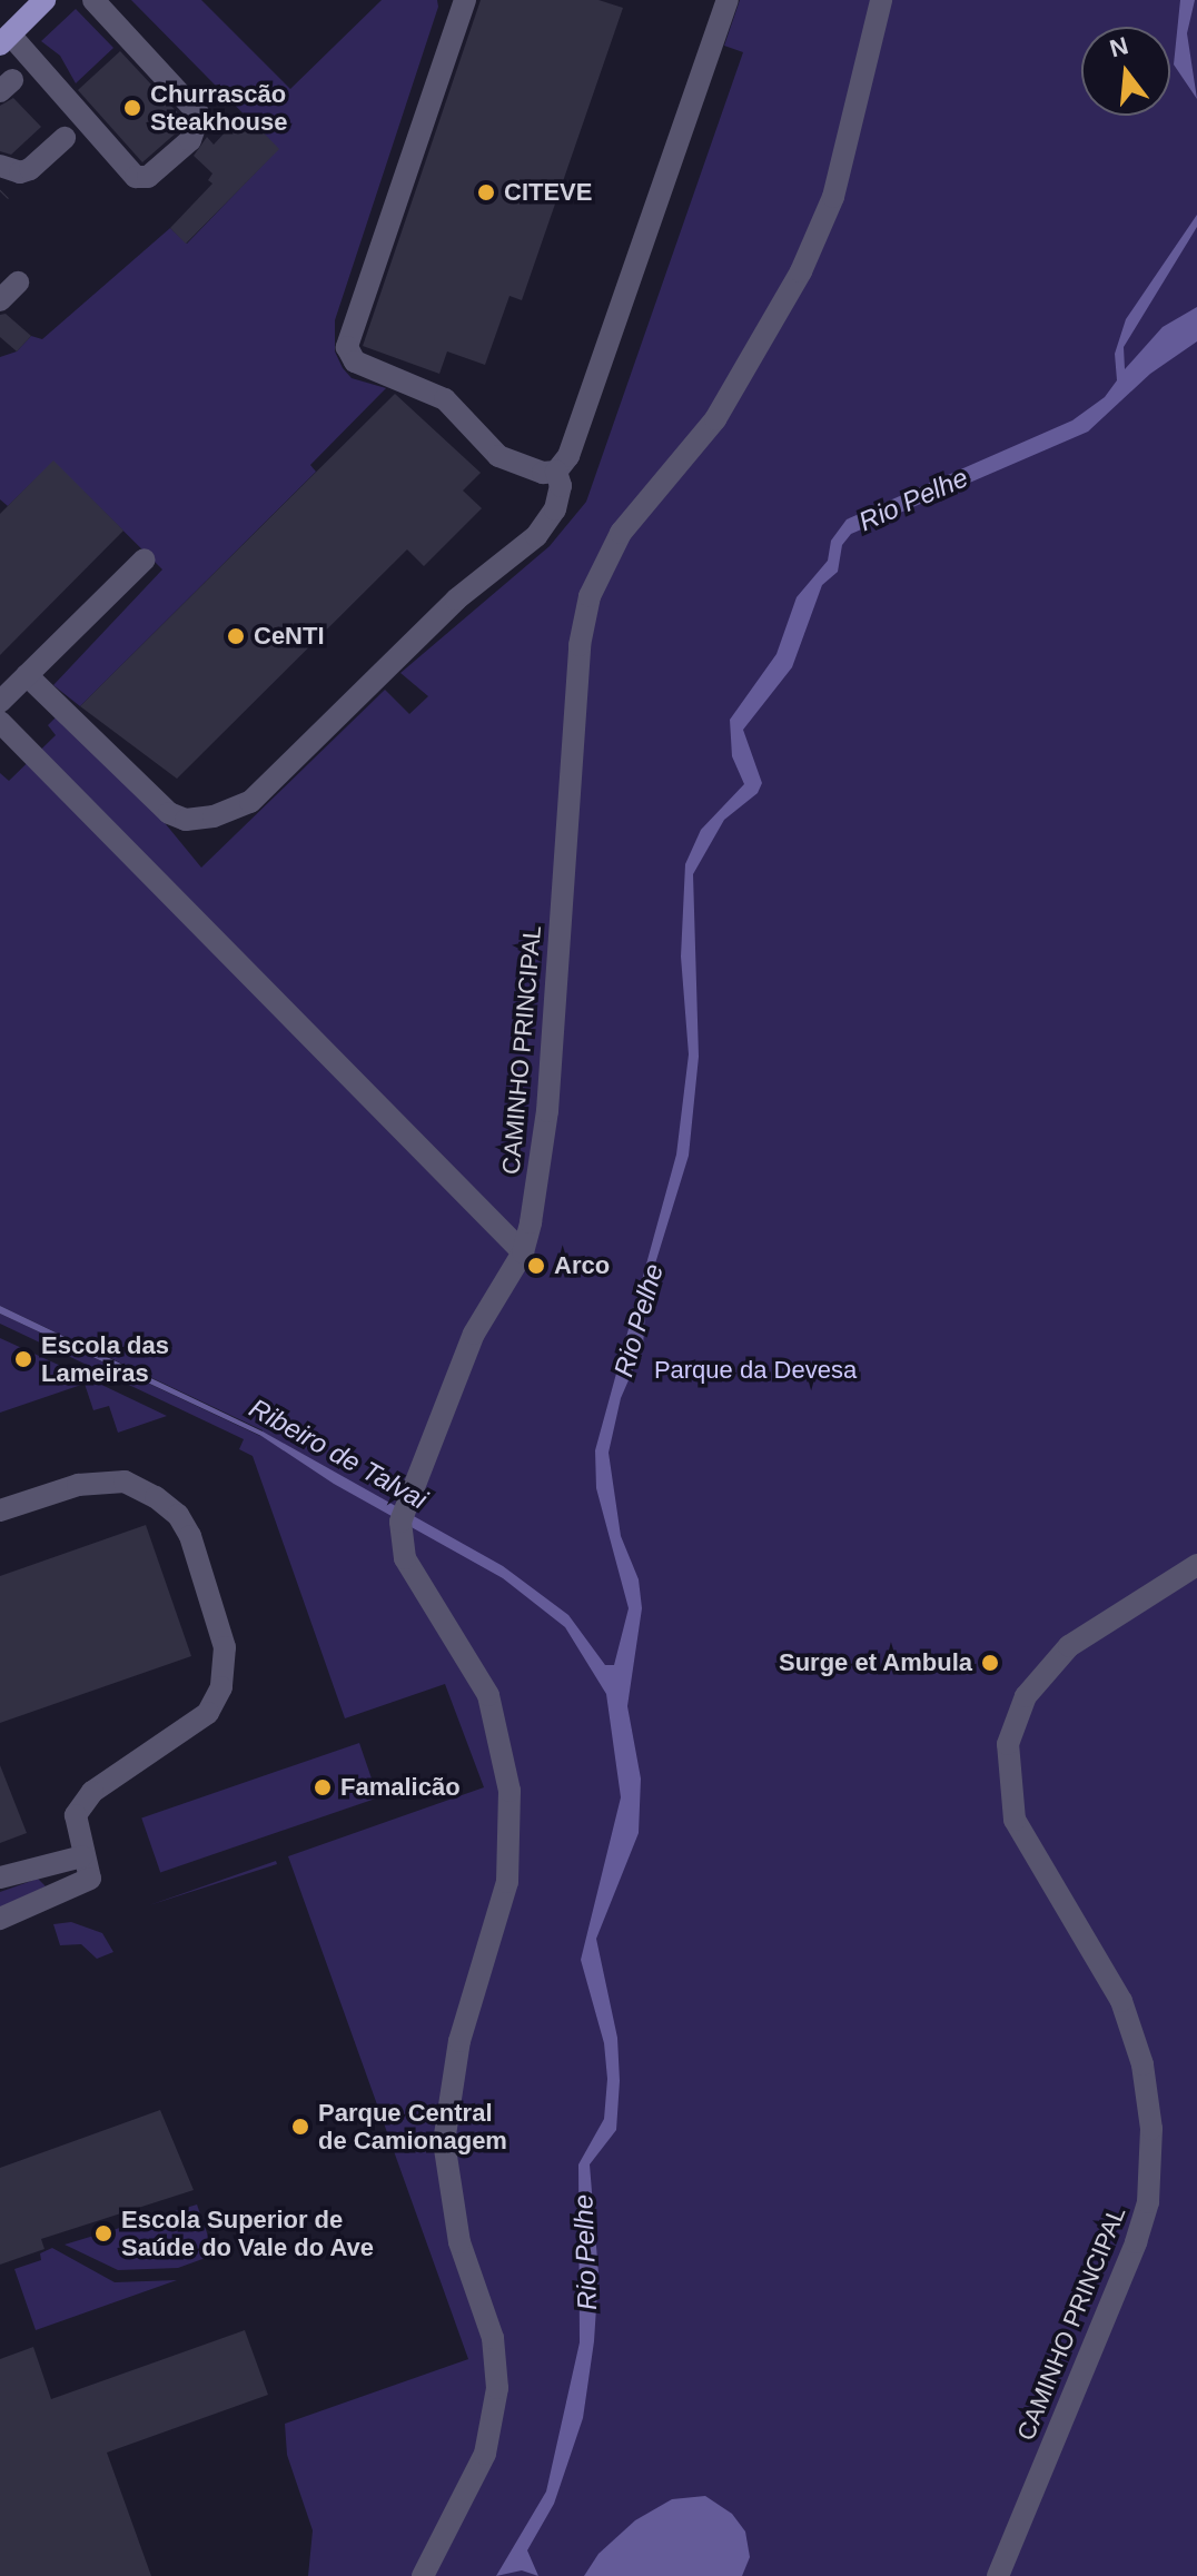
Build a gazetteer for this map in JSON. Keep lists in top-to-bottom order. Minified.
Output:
{"streets":{"street":["CAMINHO PRINCIPAL"]},"water":["Rio Pelhe","Ribeiro de Talvai"],"parks":["Parque da Devesa"],"places":["Churrascão Steakhouse","CITEVE","CeNTI","Arco","Escola das Lameiras","Surge et Ambula","Famalicão","Parque Central de Camionagem","Escola Superior de Saúde do Vale do Ave"],"north":"top"}
